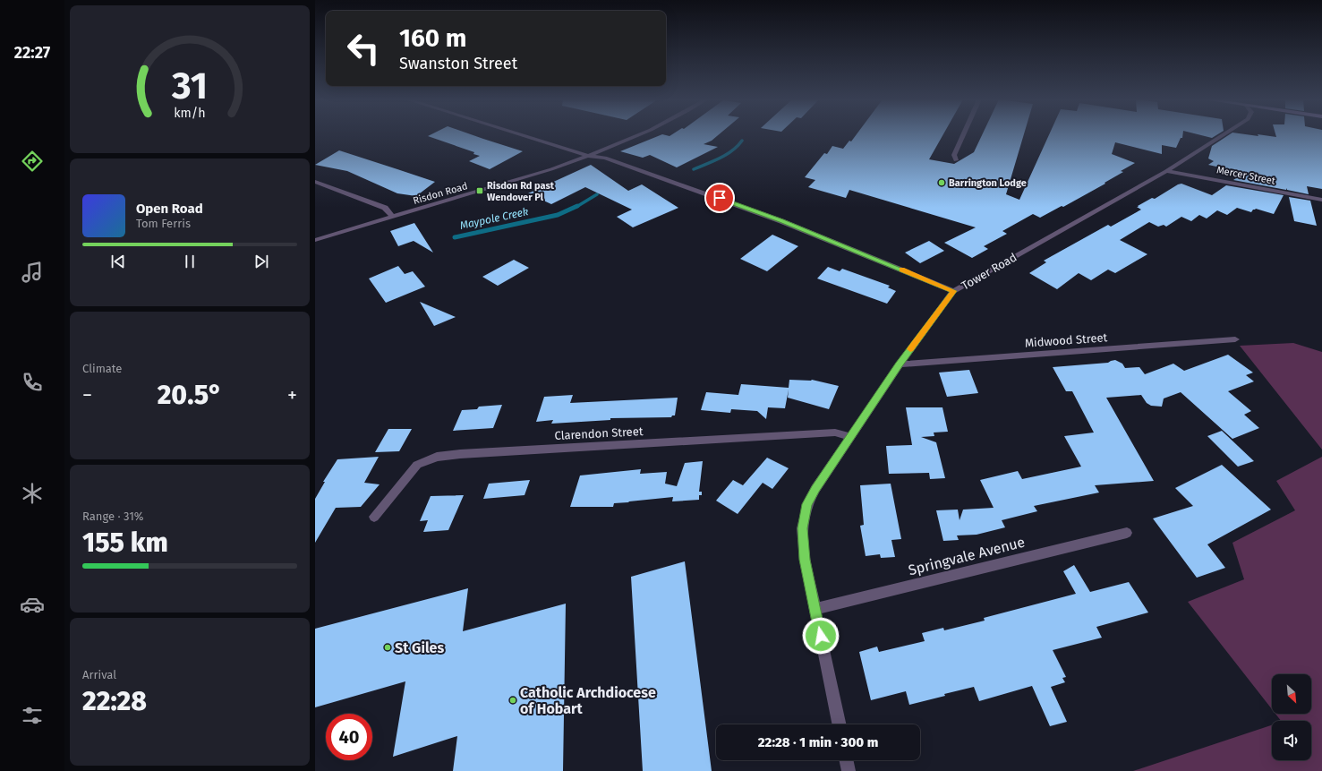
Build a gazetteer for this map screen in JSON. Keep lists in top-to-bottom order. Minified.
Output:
{"streets":{"street":["Mercer Street","Risdon Road","Tower Road","Midwood Street","Clarendon Street","Springvale Avenue"]},"crossings":[["Mercer Street","Tower Road"],["Tower Road","Midwood Street"],["Tower Road","Clarendon Street"],["Tower Road","Springvale Avenue"]],"water":["Maypole Creek"],"places":{"other":["Barrington Lodge","St Giles","Catholic Archdiocese of Hobart"],"transit":["Risdon Rd past Wendover Pl"]},"north":"bottom right","page":{"tabs":"22:27","turn":["160 m","Swanston Street"],"song":["Open Road","Tom Ferris"],"tile":["Climate",["Range · 31%","155 km"],["Arrival","22:28"]],"heat":["−","20.5°","+"],"limit":"40","trip":"22:28 · 1 min · 300 m","gauge":["31","km/h"]}}
